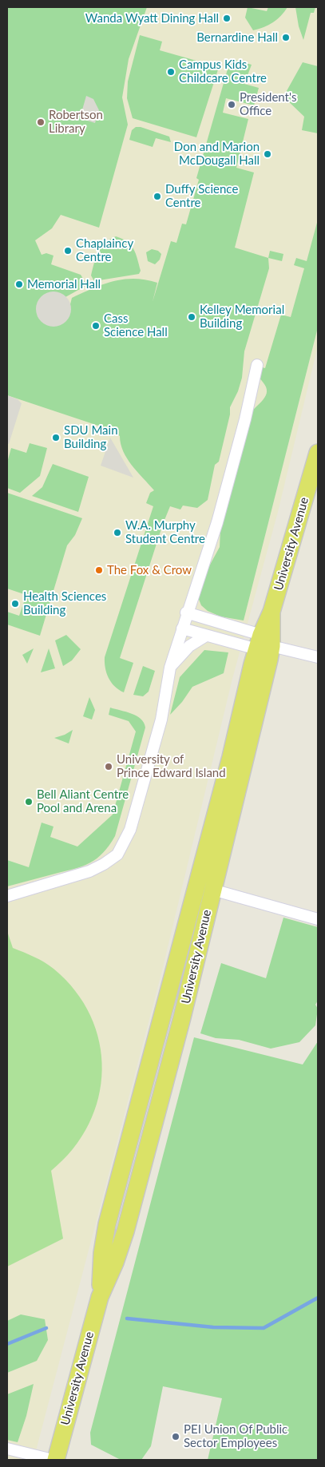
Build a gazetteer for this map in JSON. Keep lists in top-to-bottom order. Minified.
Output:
{"streets":{"main road":["University Avenue"]},"places":["Wanda Wyatt Dining Hall","Bernardine Hall","Campus Kids Childcare Centre","President's Office","Robertson Library","Don and Marion McDougall Hall","Duffy Science Centre","Chaplaincy Centre","Memorial Hall","Kelley Memorial Building","Cass Science Hall","SDU Main Building","W.A. Murphy Student Centre","The Fox & Crow","Health Sciences Building","University of Prince Edward Island","Bell Aliant Centre Pool and Arena","PEI Union Of Public Sector Employees"]}
